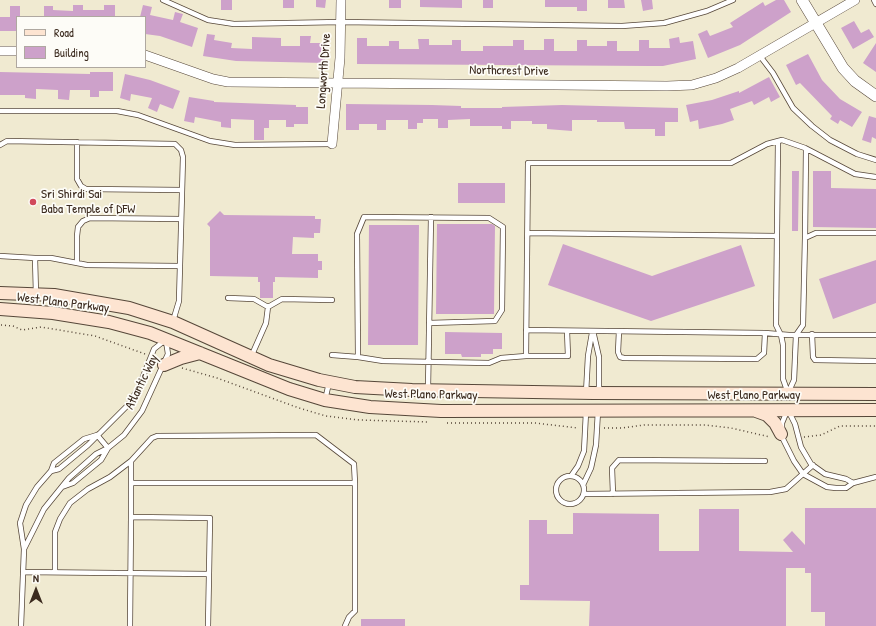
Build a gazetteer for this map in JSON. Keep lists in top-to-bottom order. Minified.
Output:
{"streets":{"main road":["West Plano Parkway"],"street":["Longworth Drive","Northcrest Drive"],"lane":["Atlantic Way"]},"crossings":[["Longworth Drive","Northcrest Drive"],["West Plano Parkway","Atlantic Way"]],"places":["Sri Shirdi Sai Baba Temple of DFW"],"legend":["Road","Building"],"north":"top"}
